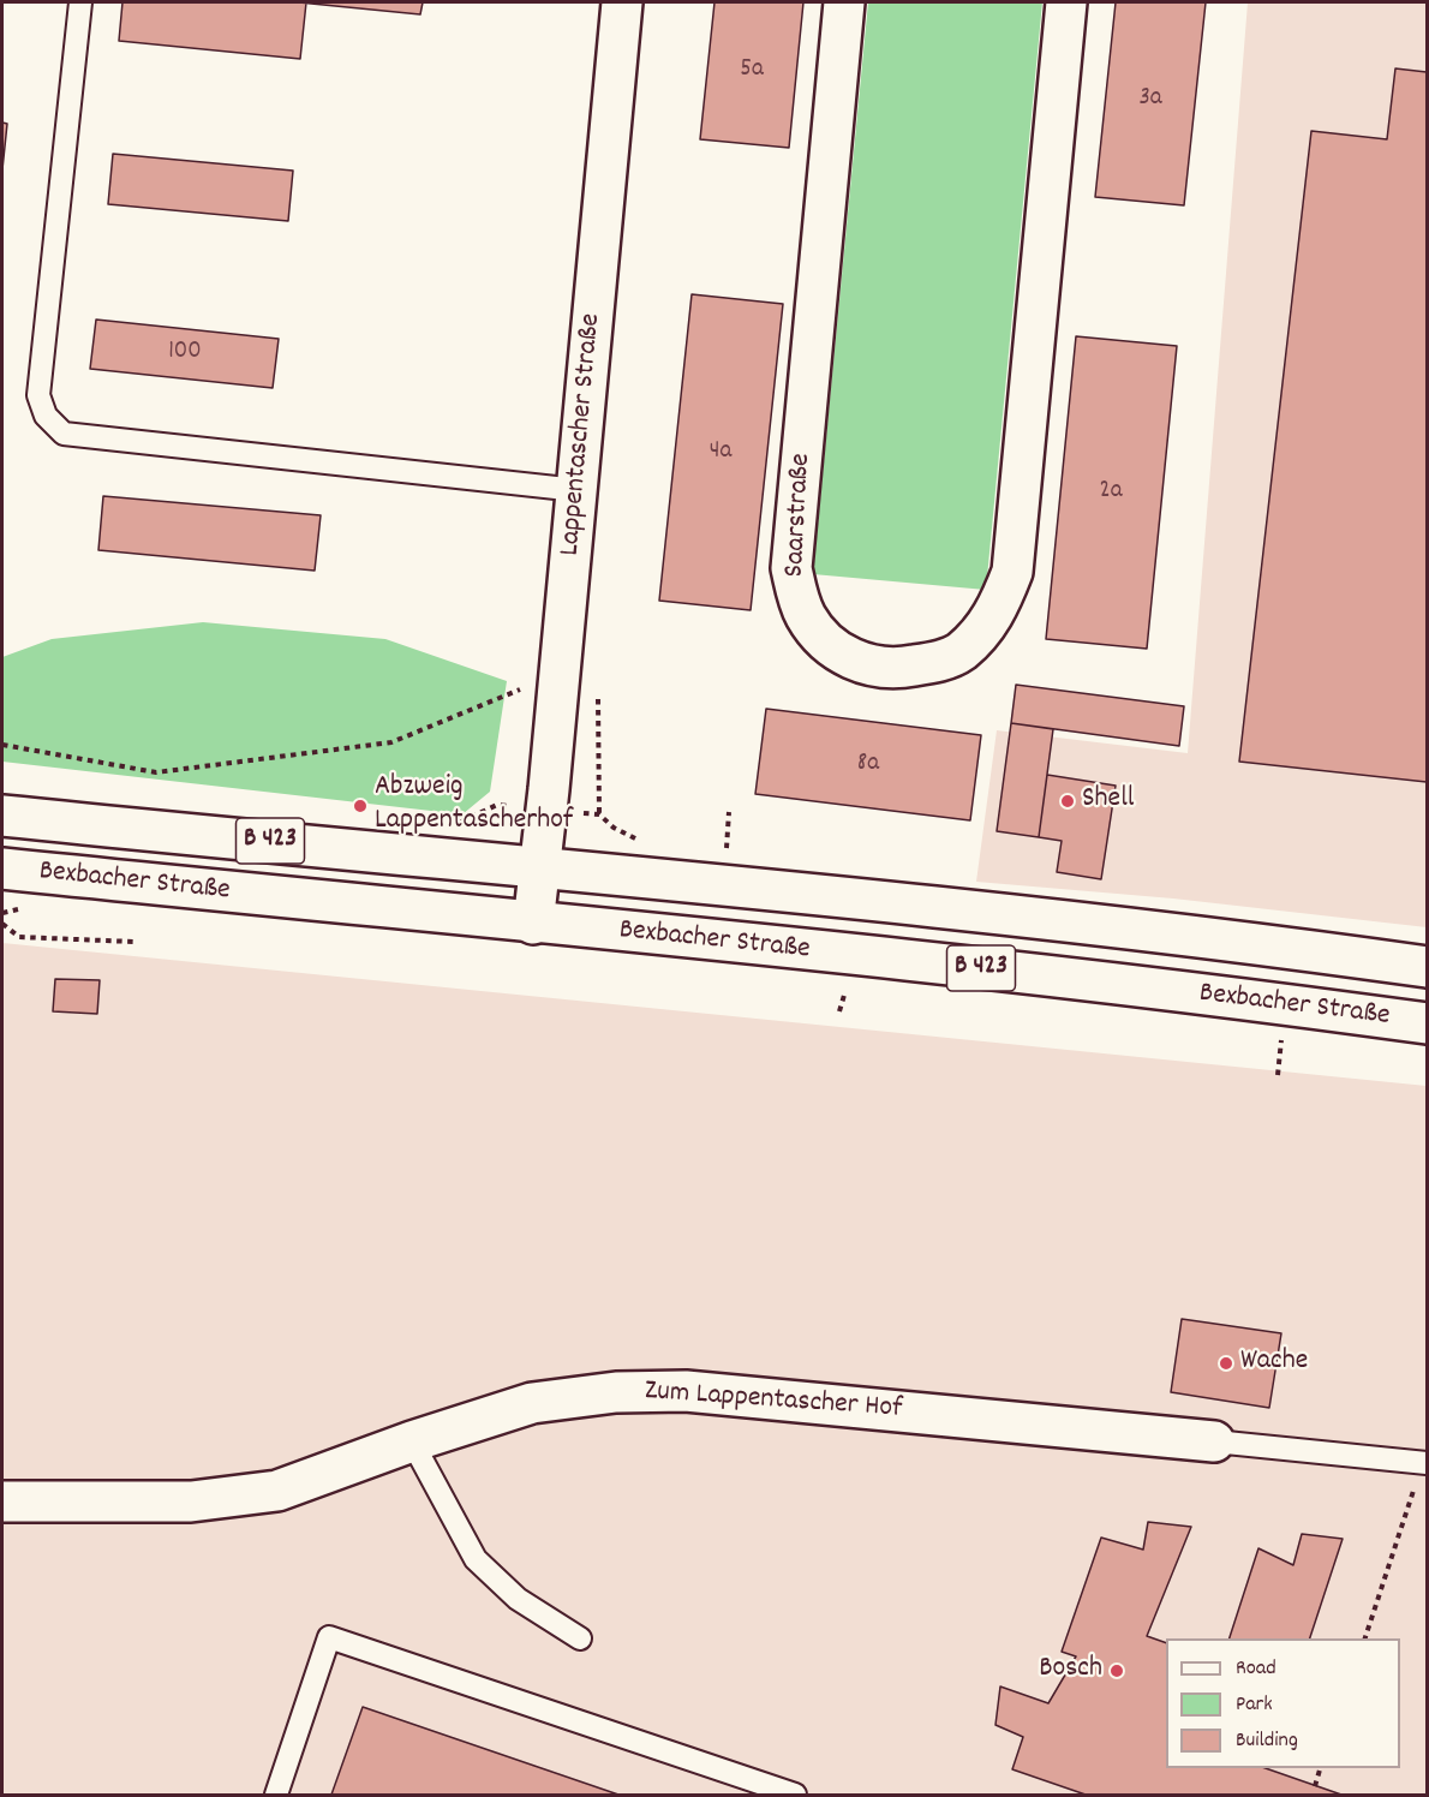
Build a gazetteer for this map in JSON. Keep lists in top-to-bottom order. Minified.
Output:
{"streets":{"street":["Lappentascher Straße","Saarstraße","B 423","Bexbacher Straße","Zum Lappentascher Hof"]},"crossings":[["Lappentascher Straße","Bexbacher Straße"]],"places":["Shell","Abzweig Lappentascherhof","Wache","Bosch"],"house_numbers":["5a","3a","100","4a","2a","8a"],"legend":["Road","Park","Building"]}
